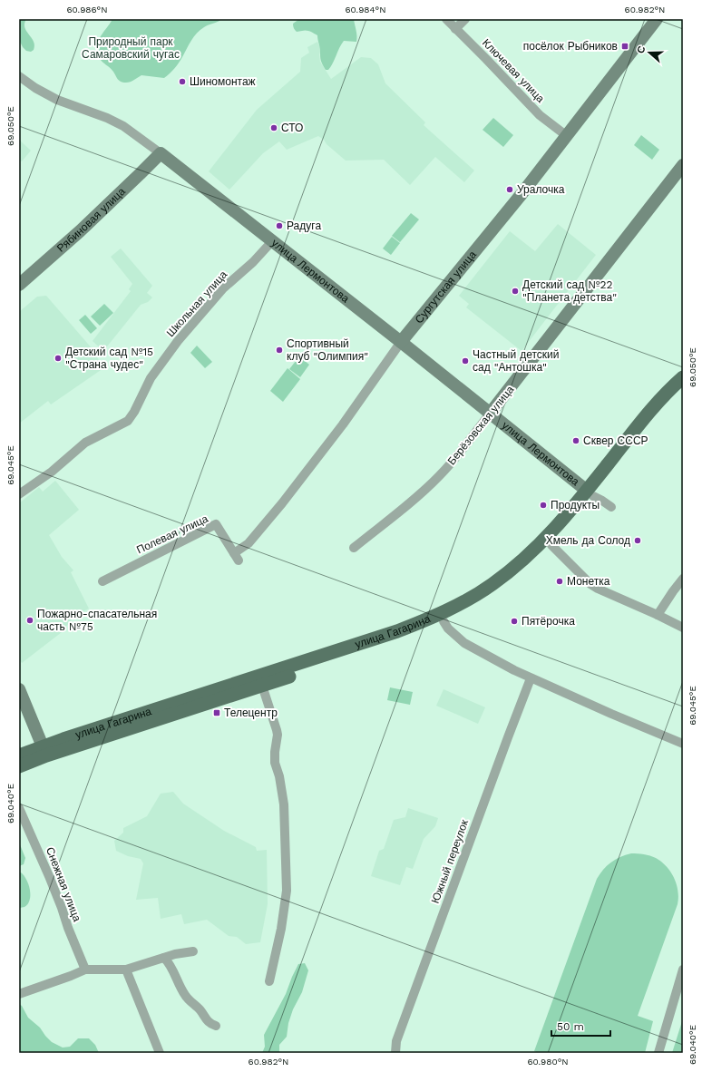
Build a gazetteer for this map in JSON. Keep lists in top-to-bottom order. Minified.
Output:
{"streets":{"main road":["улица Гагарина"],"street":["Ключевая улица","Рябиновая улица","улица Лермонтова","Сургутская улица","Школьная улица","Берёзовская улица","Полевая улица","Южный переулок","Снежная улица"]},"crossings":[["Ключевая улица","Сургутская улица"],["Рябиновая улица","улица Лермонтова"],["улица Лермонтова","Сургутская улица"],["улица Лермонтова","Школьная улица"],["улица Лермонтова","Берёзовская улица"],["улица Лермонтова","улица Гагарина"],["Сургутская улица","Полевая улица"]],"parks":["Природный парк Самаровский чугас"],"places":{"transit":["посёлок Рыбников","Телецентр"],"other":["Шиномонтаж","СТО","Уралочка","Радуга","Детский сад №22 \"Планета детства\"","Спортивный клуб \"Олимпия\"","Детский сад №15 \"Страна чудес\"","Частный детский сад \"Антошка\"","Сквер СССР","Продукты","Хмель да Солод","Монетка","Пожарно-спасательная часть №75","Пятёрочка"]},"scale_bar":"50 m","north":"left","coordinates":["60.986°N","60.984°N","60.982°N","69.050°E","69.045°E","69.040°E","60.980°N"]}
